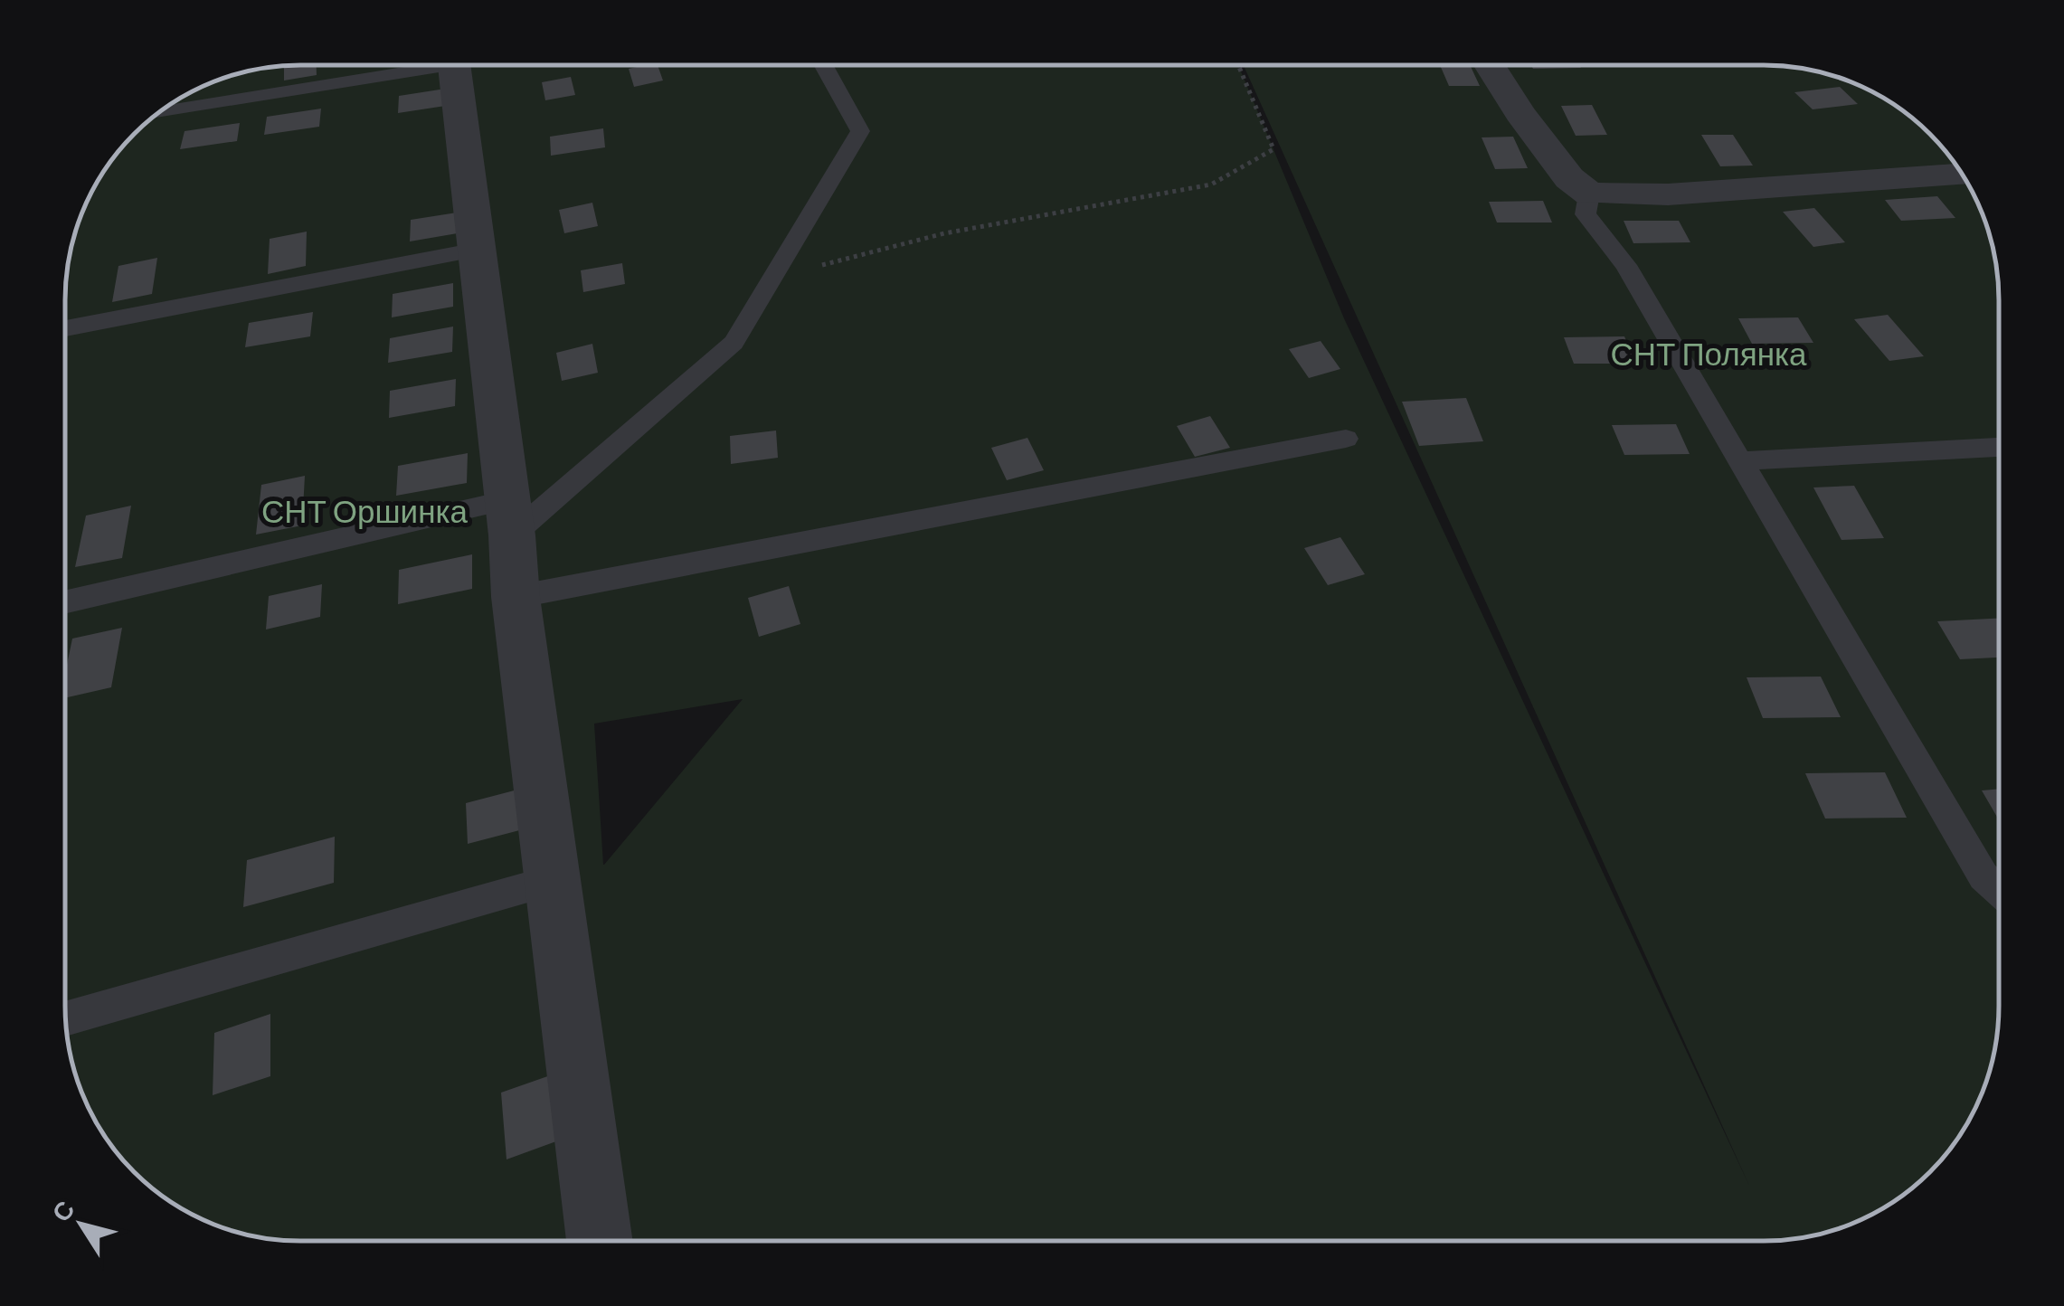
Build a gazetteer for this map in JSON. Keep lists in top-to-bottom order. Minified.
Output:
{"parks":["СНТ Полянка","СНТ Оршинка"],"north":"top left"}
